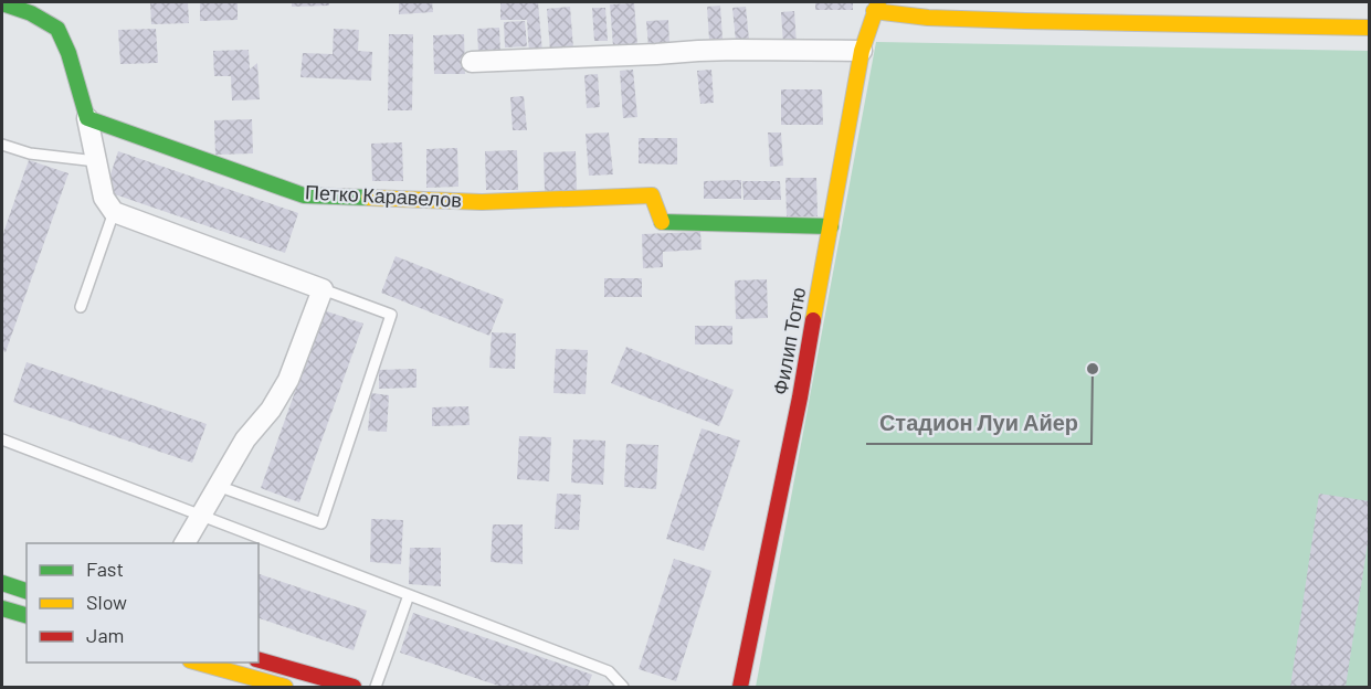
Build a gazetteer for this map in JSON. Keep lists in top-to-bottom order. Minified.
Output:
{"streets":{"street":["Петко Каравелов","Филип Тотю"]},"crossings":[["Петко Каравелов","Филип Тотю"]],"places":["Стадион Луи Айер"],"legend":["Fast","Slow","Jam"]}
